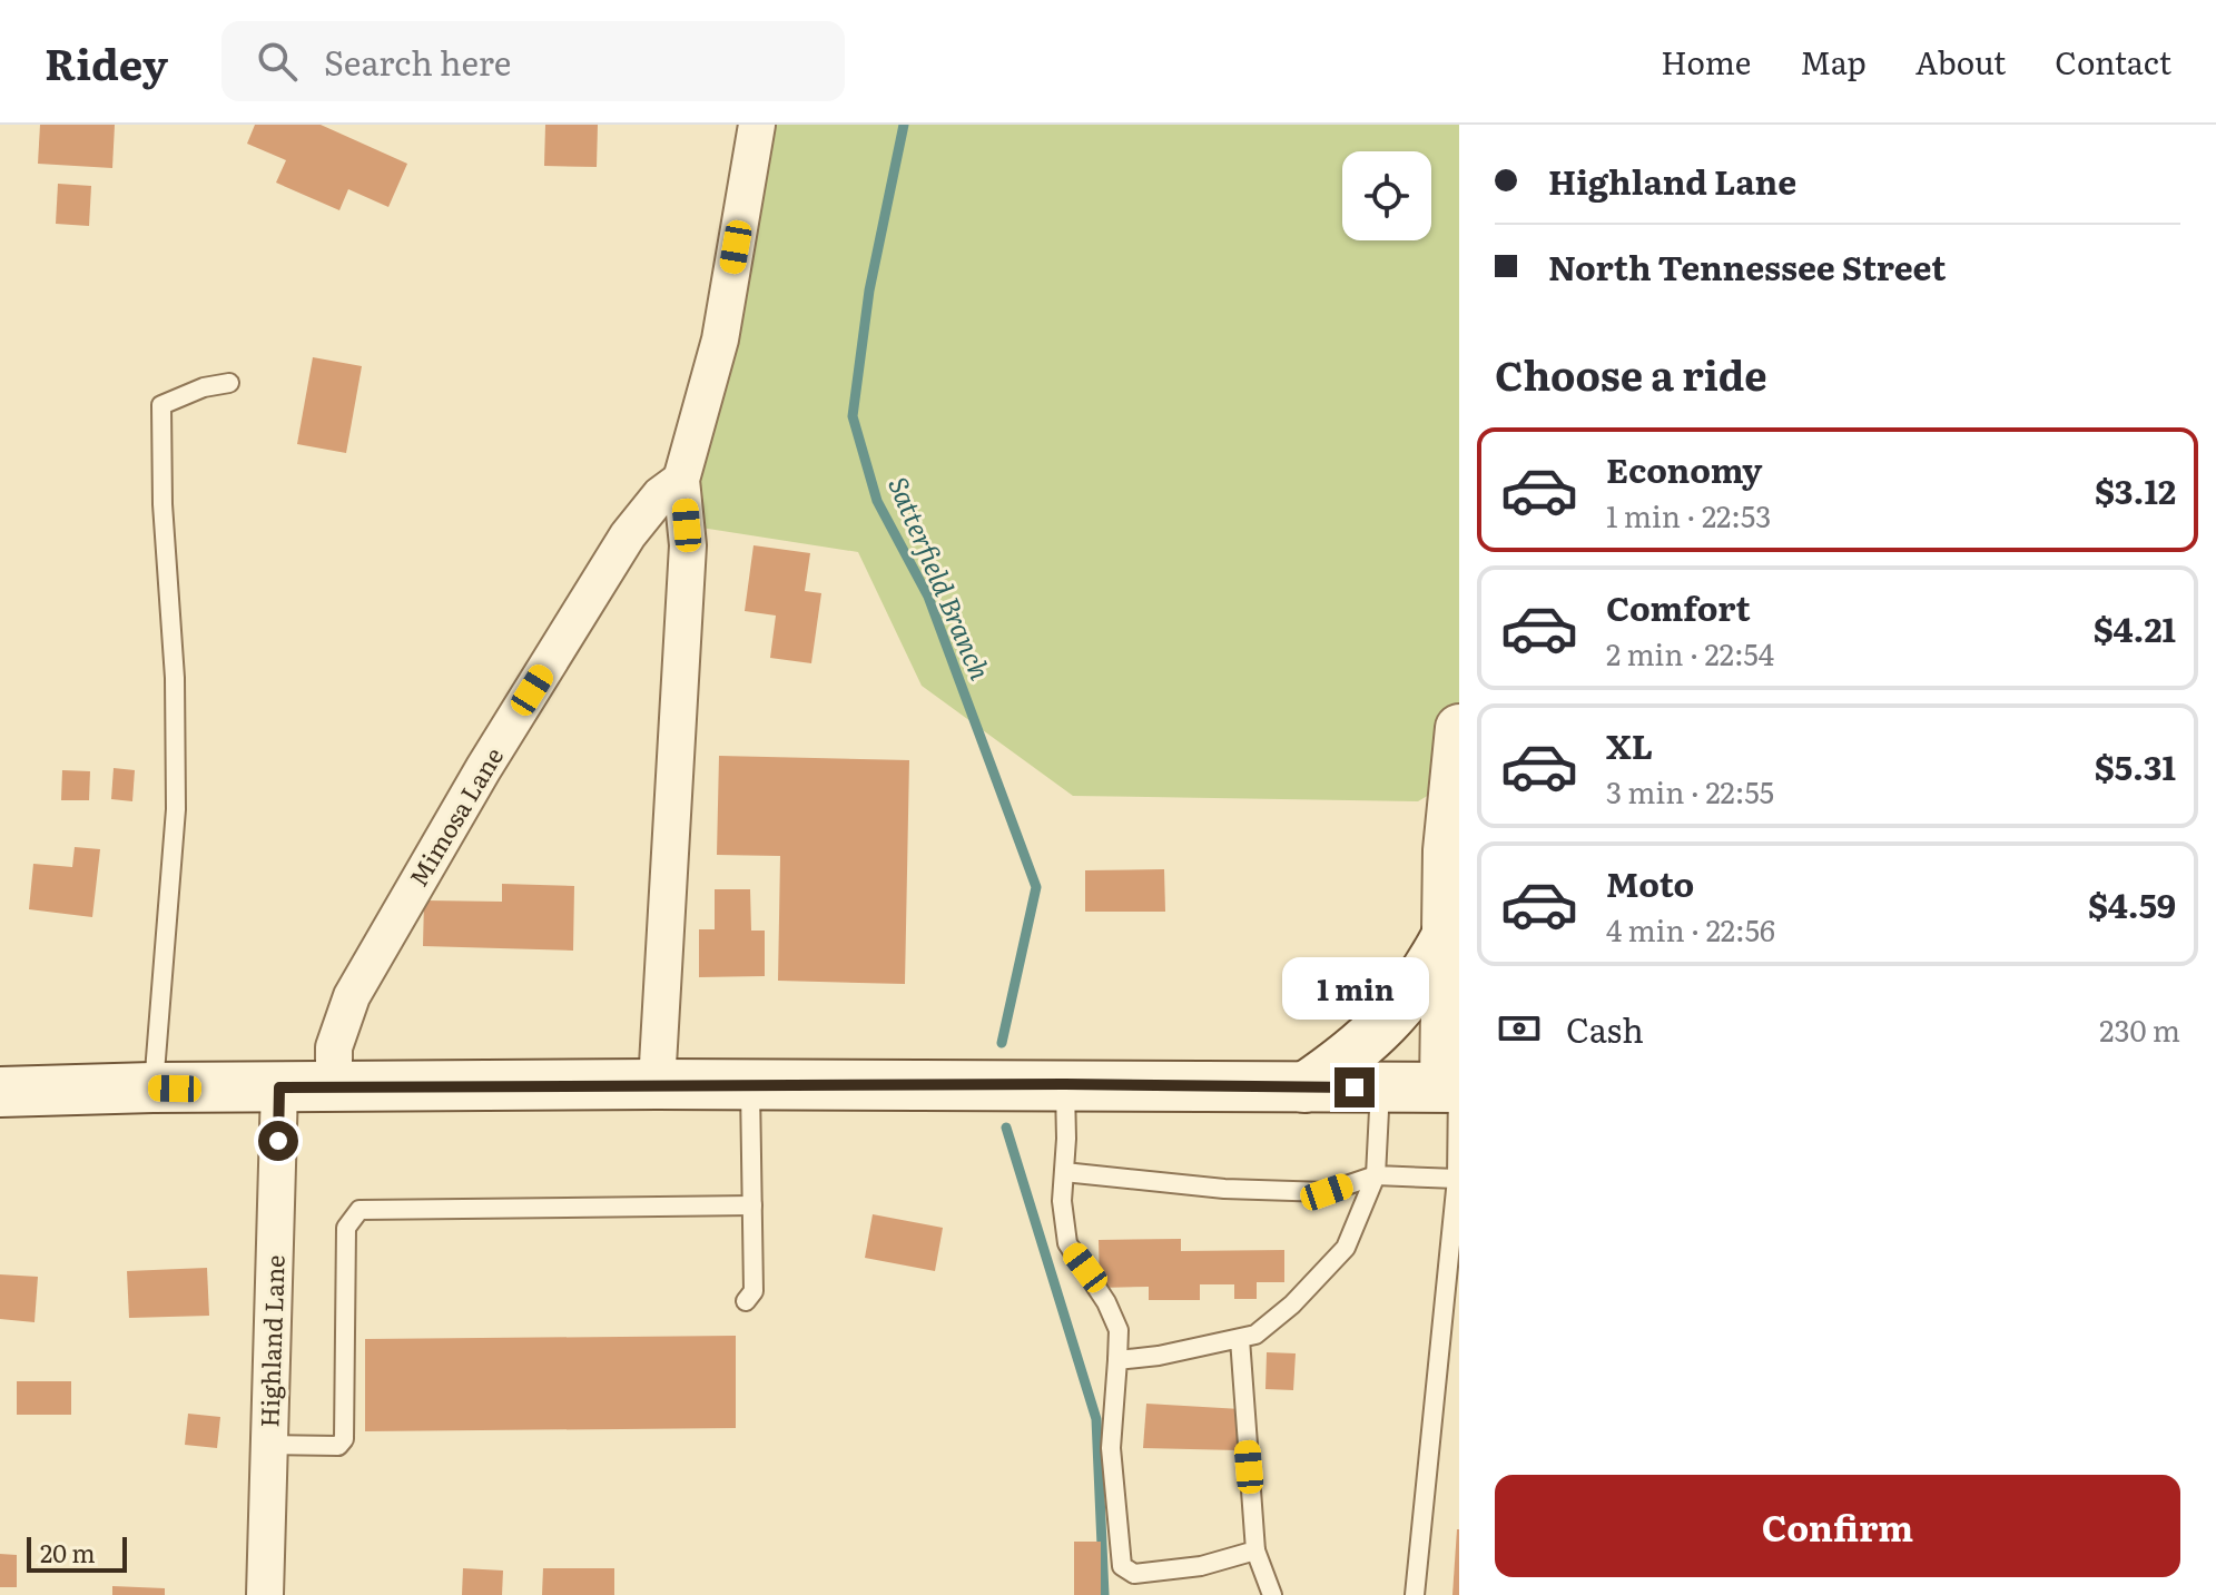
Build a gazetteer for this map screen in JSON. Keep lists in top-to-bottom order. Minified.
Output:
{"streets":{"street":["Mimosa Lane","Highland Lane"]},"water":["Satterfield Branch"],"scale_bar":"20 m","page":{"header":"Ridey","search":"Search here","nav":["Home","Map","About","Contact"],"banner":["Highland Lane","North Tennessee Street"],"heading":"Choose a ride","list":[{"name":"Economy","note":"1 min · 22:53","value":"$3.12"},{"name":"Comfort","note":"2 min · 22:54","value":"$4.21"},{"name":"XL","note":"3 min · 22:55","value":"$5.31"},{"name":"Moto","note":"4 min · 22:56","value":"$4.59"}],"bubble":"1 min","pay":["Cash","230 m"],"buttons":"Confirm","scale":"20 m"}}
